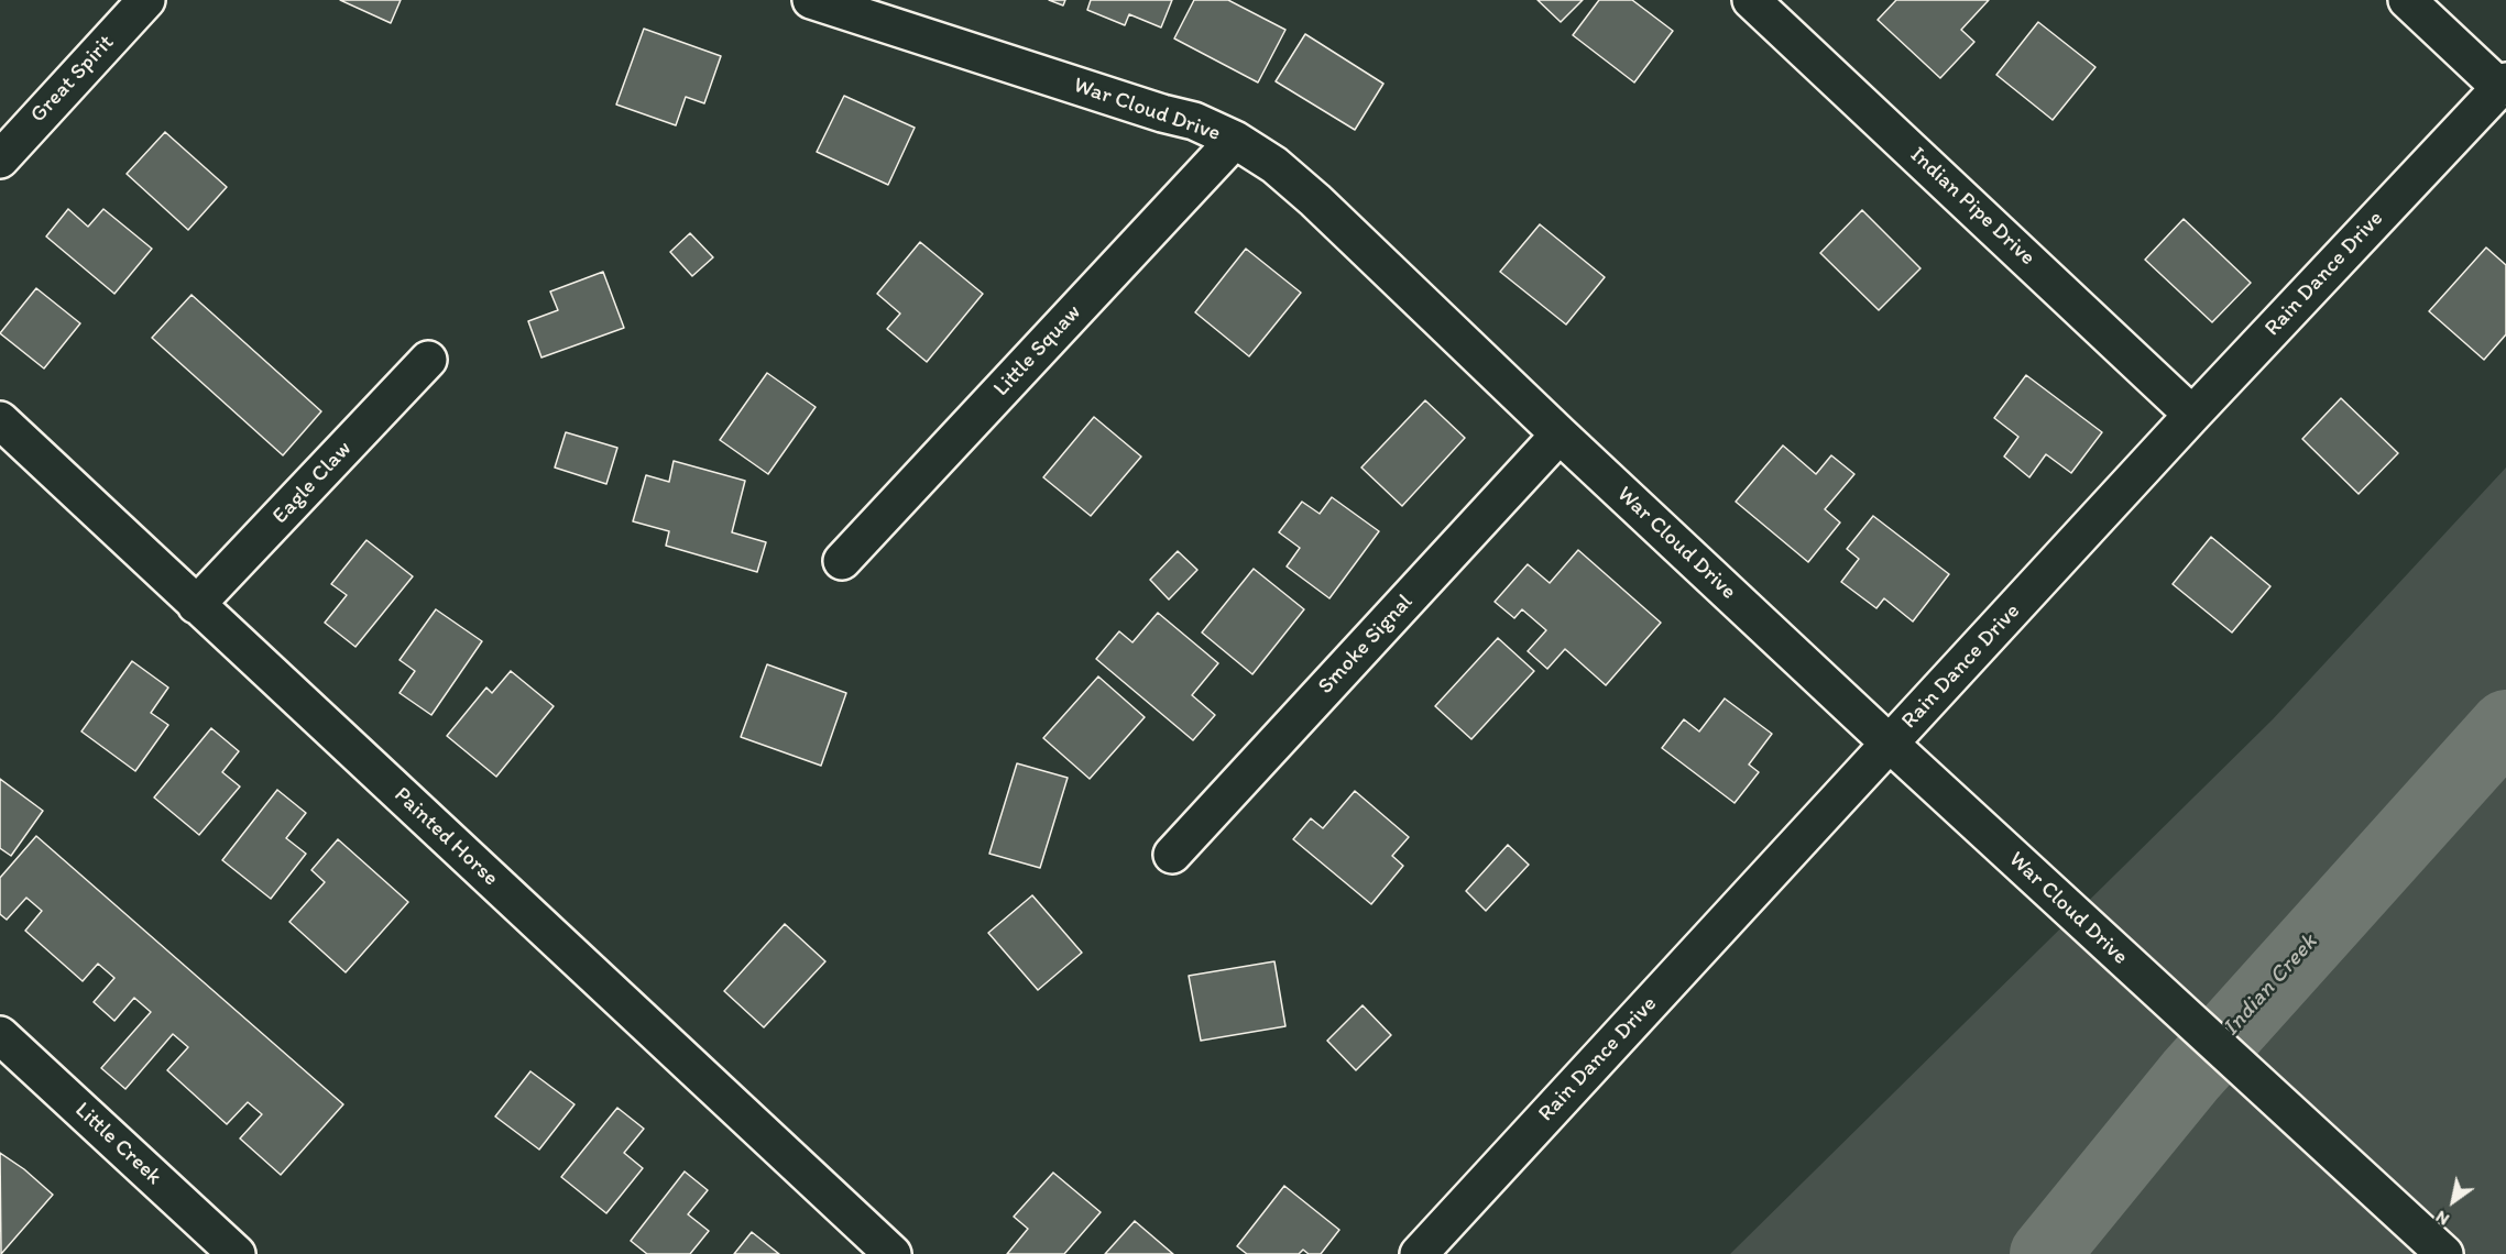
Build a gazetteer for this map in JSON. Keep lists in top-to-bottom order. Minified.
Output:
{"streets":{"street":["Great Spirit","War Cloud Drive","Indian Pipe Drive","Rain Dance Drive","Little Squaw","Eagle Claw","Smoke Signal","Painted Horse","Little Creek"]},"crossings":[["War Cloud Drive","Rain Dance Drive"],["War Cloud Drive","Little Squaw"],["War Cloud Drive","Smoke Signal"],["Indian Pipe Drive","Rain Dance Drive"],["Eagle Claw","Painted Horse"]],"water":["Indian Creek"],"north":"bottom left"}
